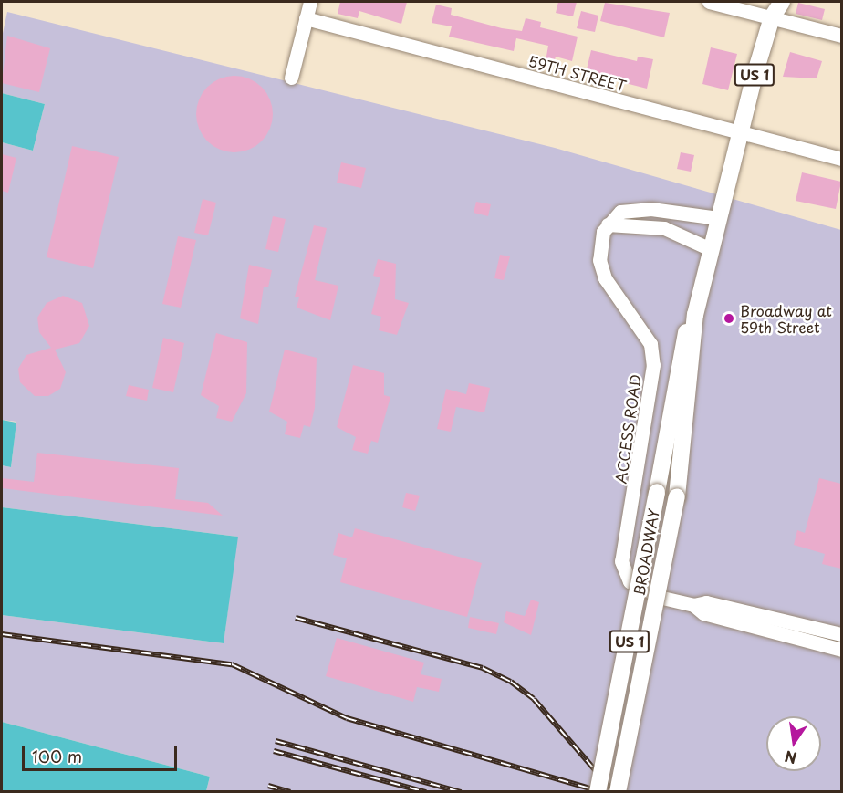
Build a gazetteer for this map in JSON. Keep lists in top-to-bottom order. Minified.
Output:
{"streets":{"main road":["US 1","BROADWAY"],"street":["59TH STREET","ACCESS ROAD"]},"crossings":[["59TH STREET","BROADWAY"]],"places":["Broadway at 59th Street"],"scale_bar":"100 m","north":"bottom"}
